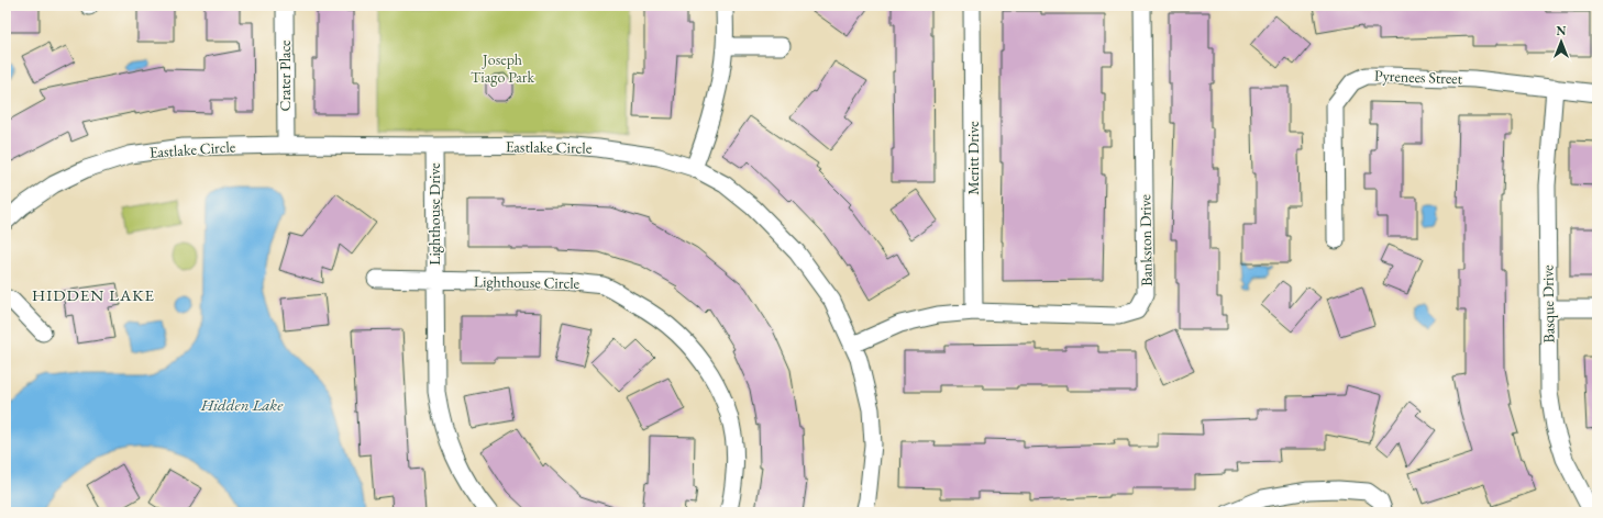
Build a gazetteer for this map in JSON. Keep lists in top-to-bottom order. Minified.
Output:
{"streets":{"street":["Crater Place","Pyrenees Street","Eastlake Circle","Meritt Drive","Lighthouse Drive","Bankston Drive","Lighthouse Circle","Basque Drive"]},"crossings":[["Crater Place","Eastlake Circle"],["Pyrenees Street","Basque Drive"],["Eastlake Circle","Lighthouse Drive"],["Eastlake Circle","Bankston Drive"],["Meritt Drive","Bankston Drive"],["Lighthouse Drive","Lighthouse Circle"]],"districts":["HIDDEN LAKE"],"water":["Hidden Lake"],"parks":["Joseph Tiago Park"],"north":"top"}
